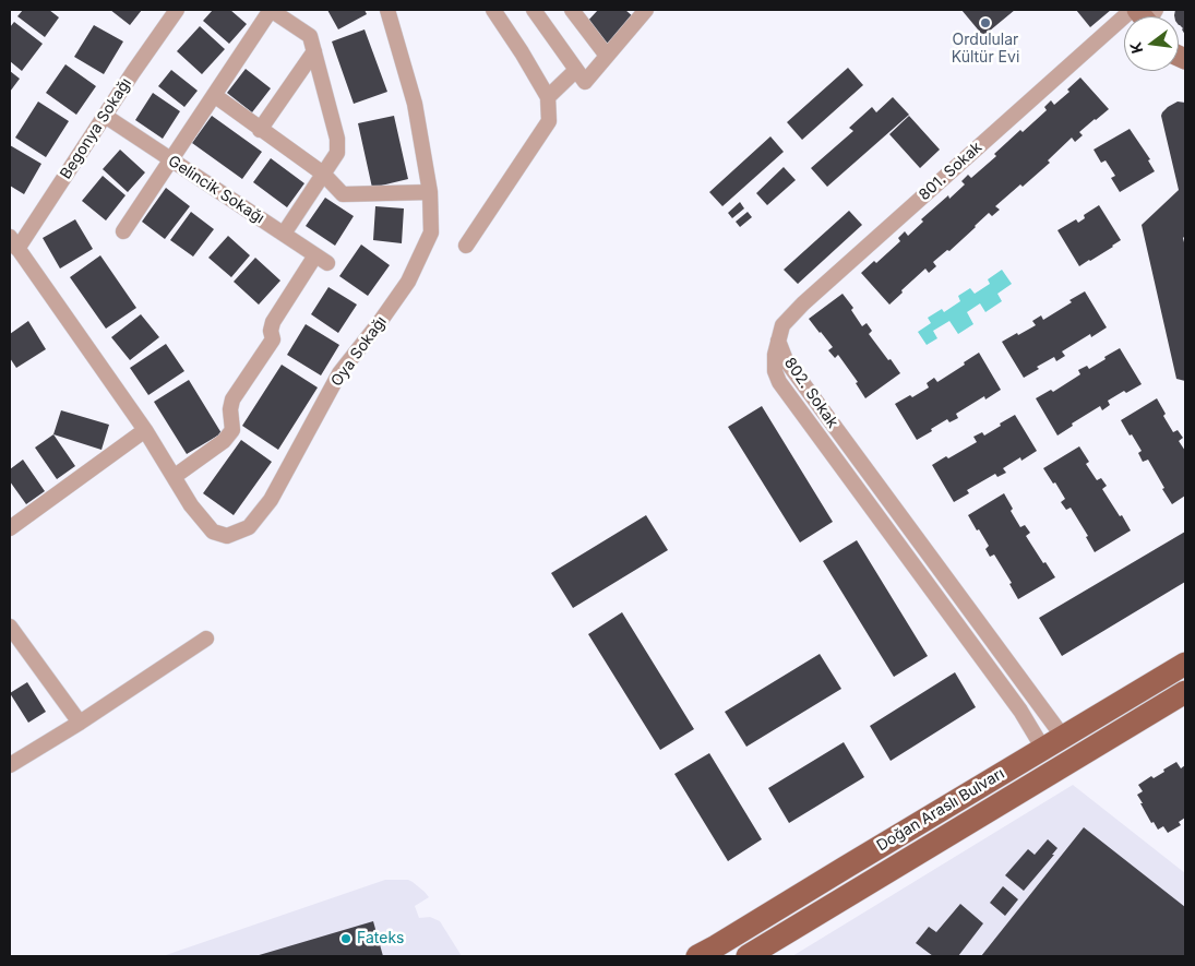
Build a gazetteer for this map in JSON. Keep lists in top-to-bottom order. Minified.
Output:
{"streets":{"main road":["Doğan Araslı Bulvarı"],"street":["Begonya Sokağı","801. Sokak","Gelincik Sokağı","Oya Sokağı","802. Sokak"]},"crossings":[["Begonya Sokağı","Gelincik Sokağı"],["Begonya Sokağı","Oya Sokağı"],["801. Sokak","802. Sokak"],["Gelincik Sokağı","Oya Sokağı"],["802. Sokak","Doğan Araslı Bulvarı"]],"places":["Ordulular Kültür Evi","Fateks"],"north":"left"}
